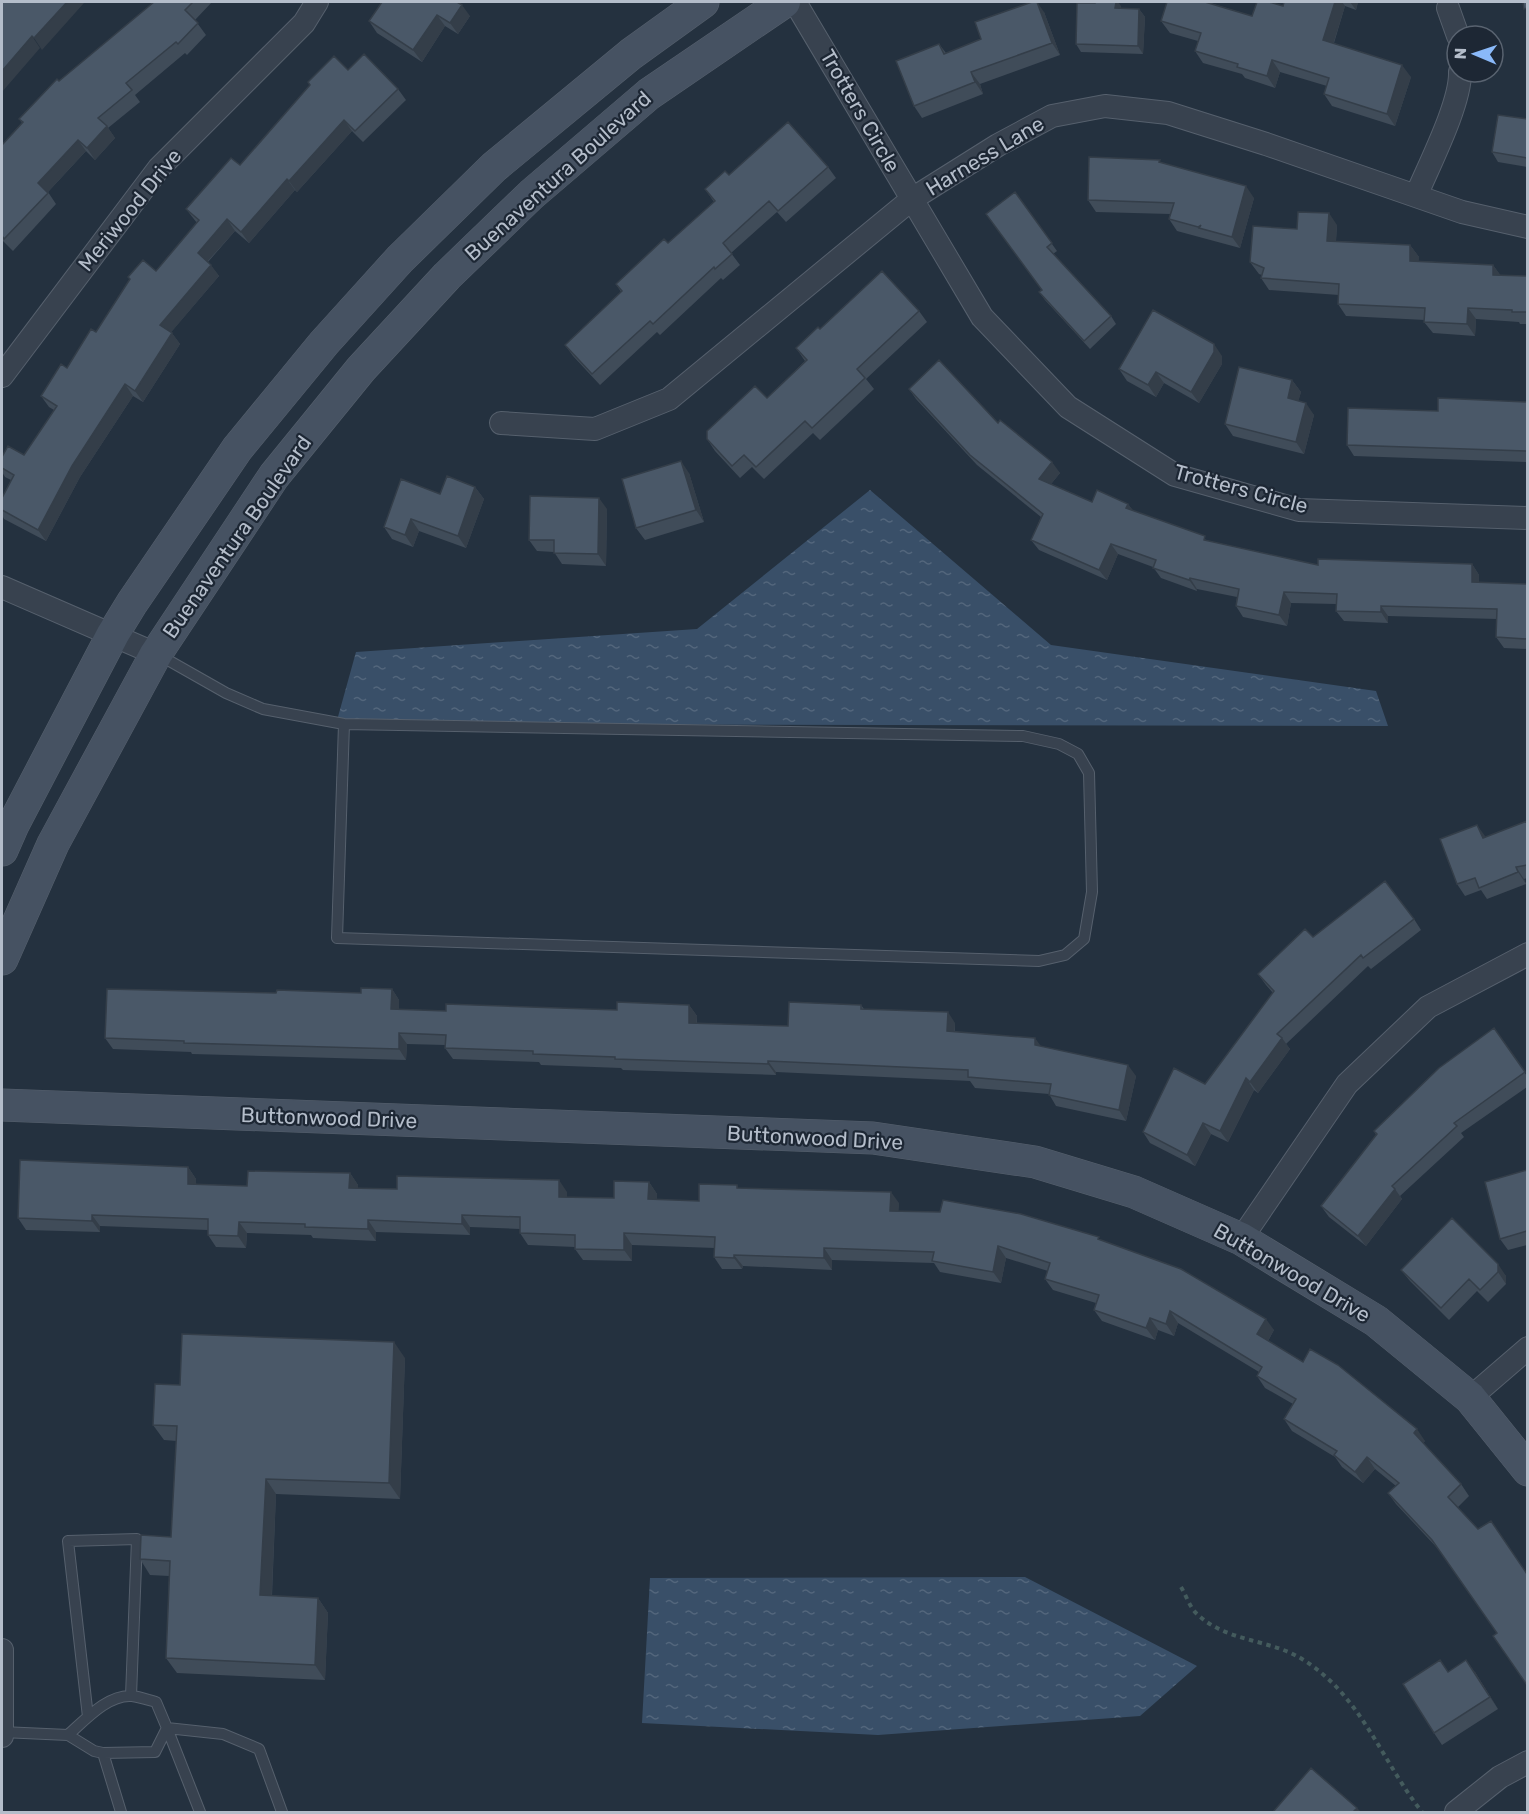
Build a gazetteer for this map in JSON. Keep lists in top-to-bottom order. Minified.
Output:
{"streets":{"main road":["Buenaventura Boulevard","Buttonwood Drive"],"street":["Trotters Circle","Harness Lane","Meriwood Drive"]},"crossings":[["Trotters Circle","Harness Lane"]],"north":"left"}
